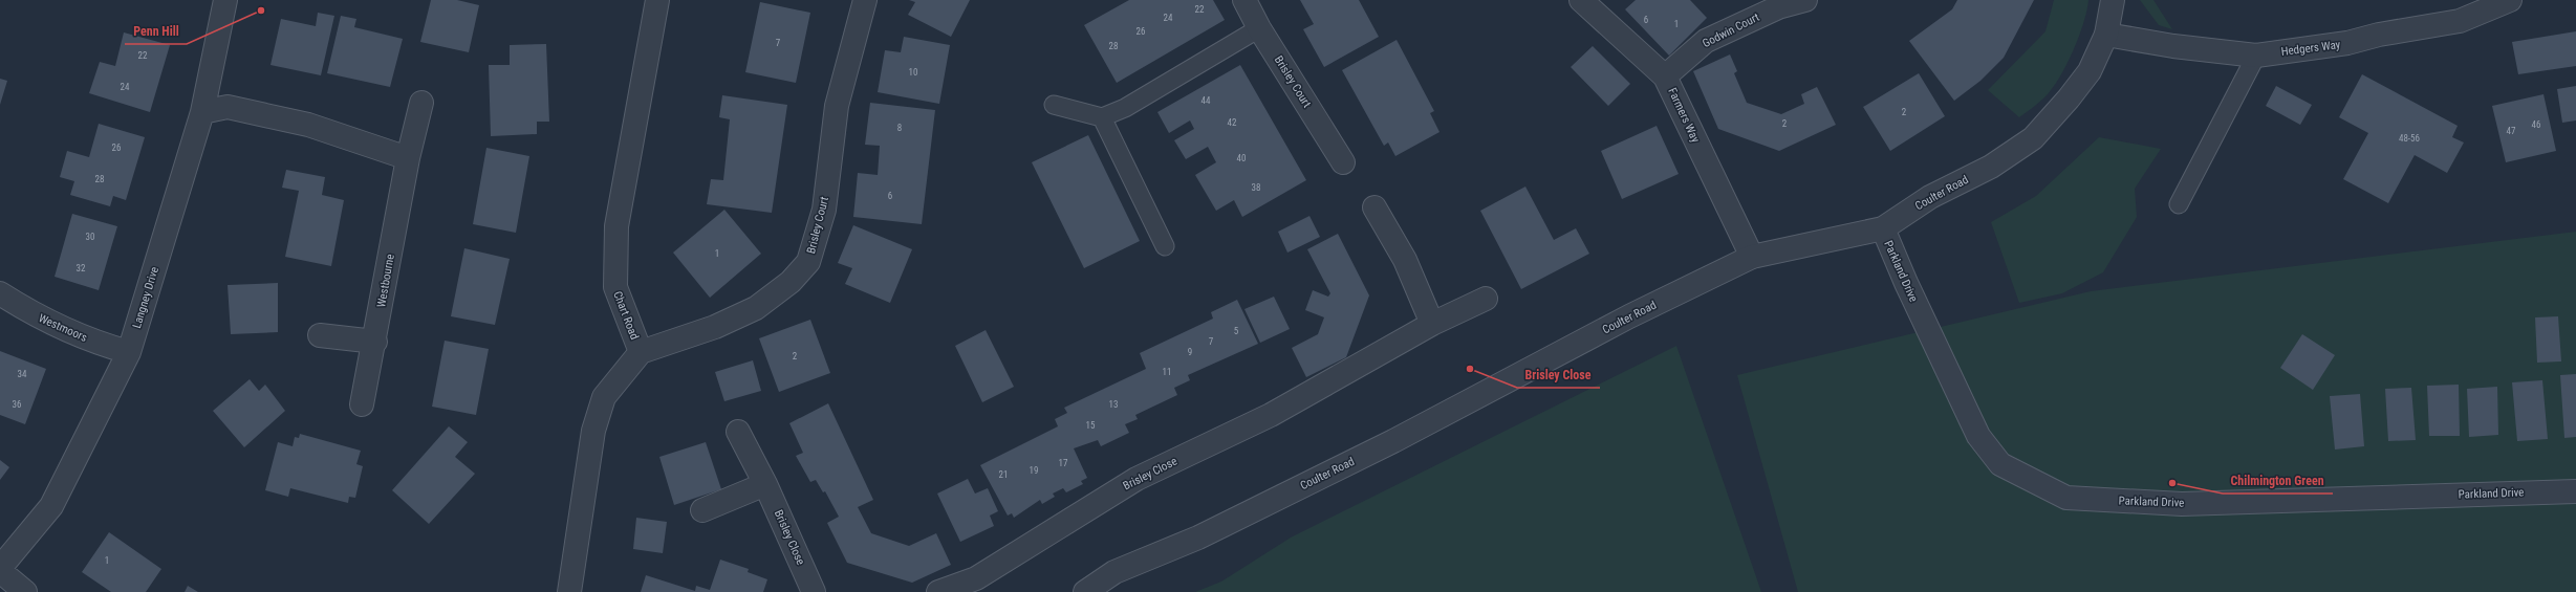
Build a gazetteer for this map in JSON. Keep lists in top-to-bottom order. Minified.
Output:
{"streets":{"street":["Godwin Court","Hedgers Way","Brisley Court","Farmers Way","Coulter Road","Parkland Drive","Westbourne","Langney Drive","Chart Road","Westmoors","Brisley Close"]},"crossings":[["Godwin Court","Farmers Way"],["Hedgers Way","Coulter Road"],["Brisley Court","Chart Road"],["Farmers Way","Coulter Road"],["Coulter Road","Parkland Drive"],["Langney Drive","Westmoors"]],"places":["Penn Hill","Brisley Close","Chilmington Green"],"house_numbers":["22","24","6","1","26","7","28","22","10","24","44","2","42","2","46","8","47","48-56","26","40","28","38","6","30","1","32","5","7","9","2","11","34","36","13","15","17","19","21","1"]}
